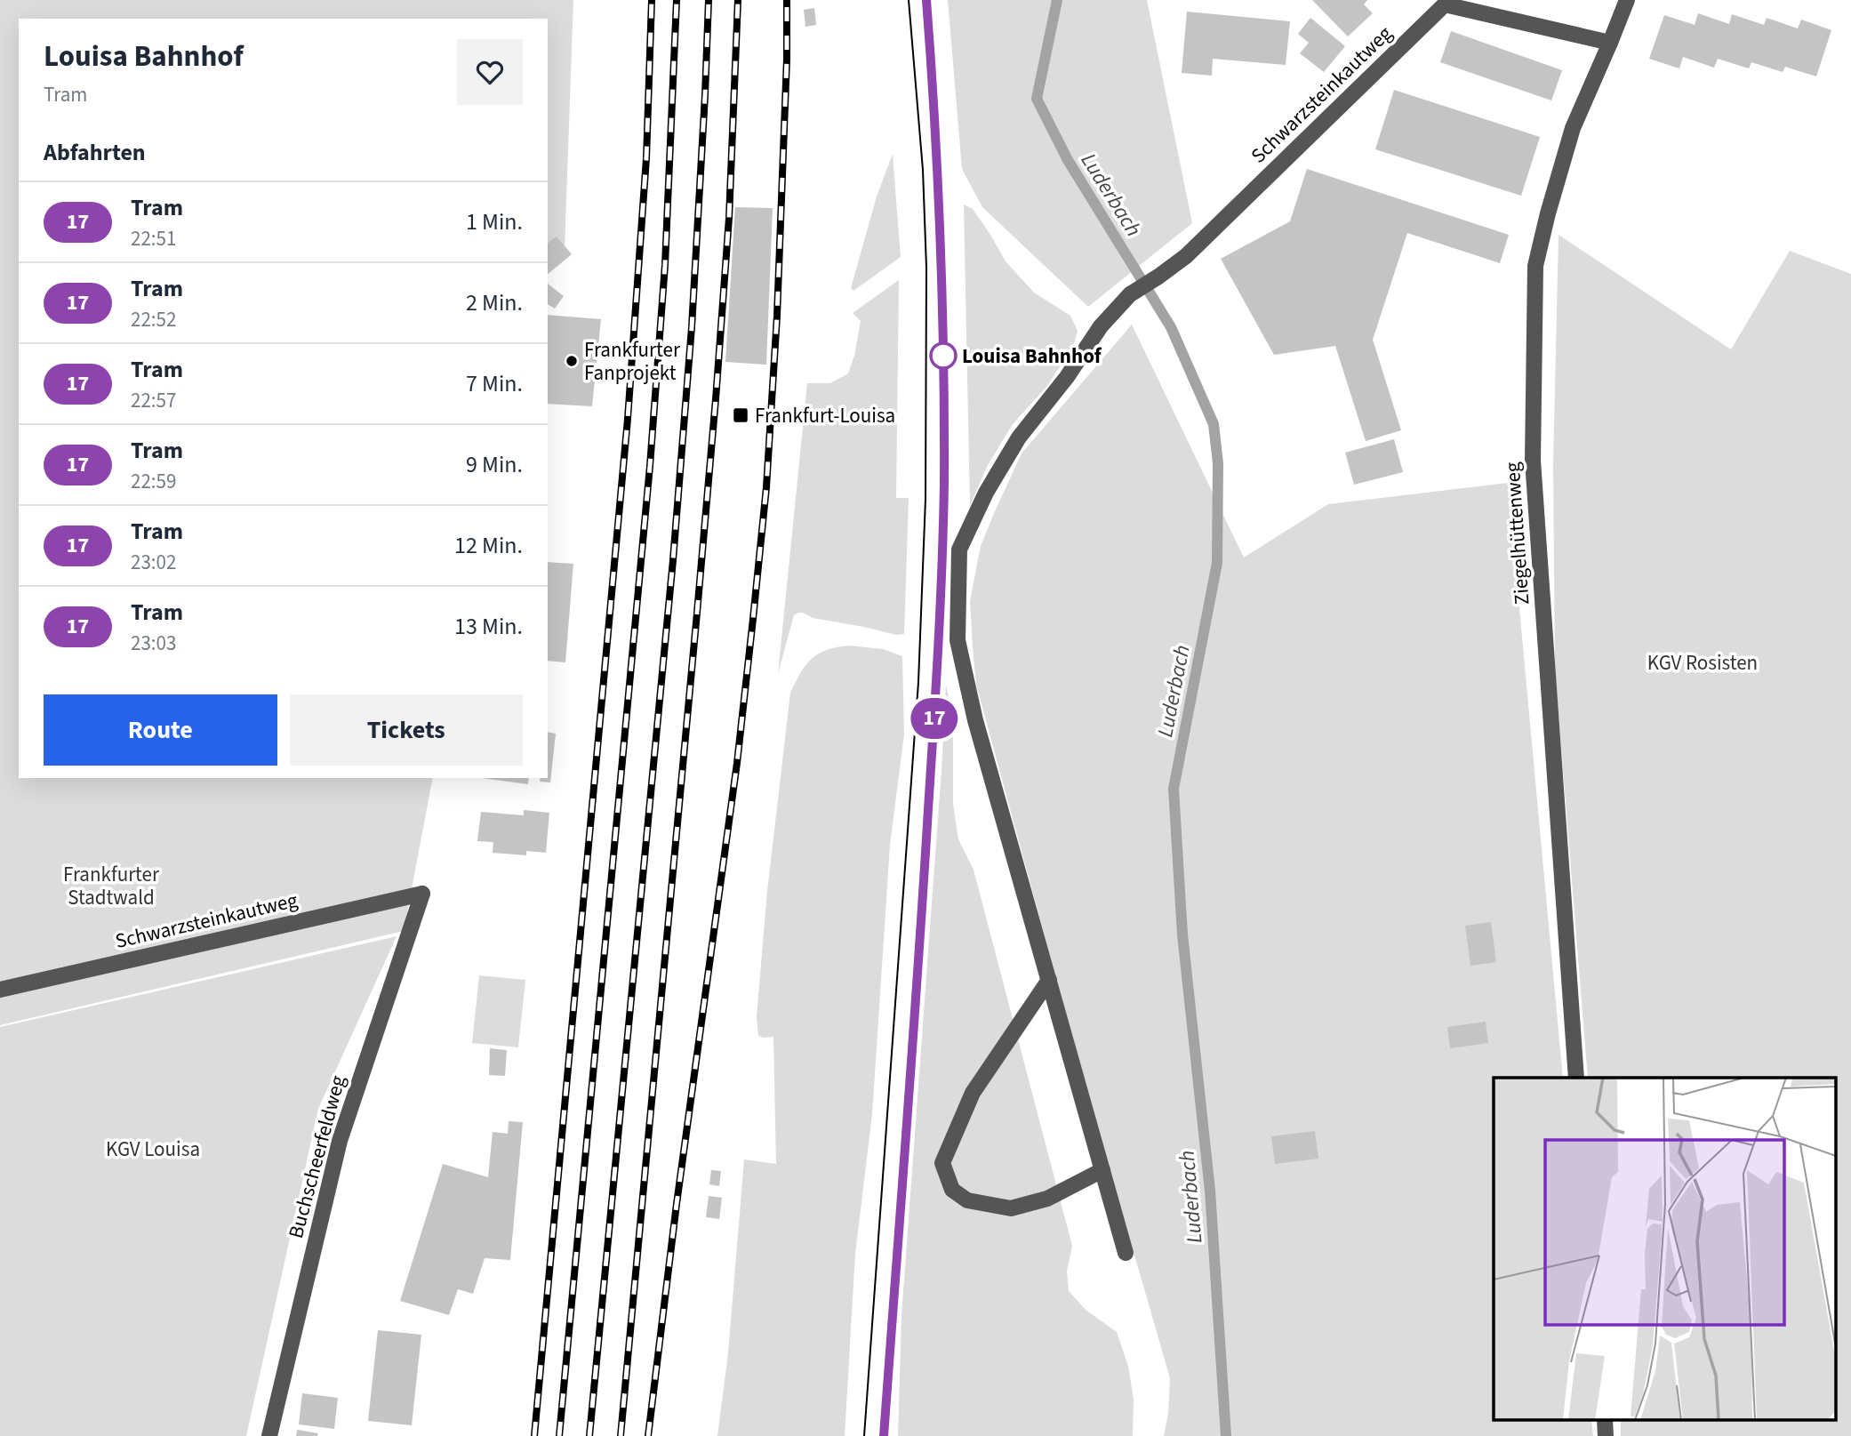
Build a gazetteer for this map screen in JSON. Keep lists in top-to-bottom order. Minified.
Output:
{"streets":{"street":["Schwarzsteinkautweg","Ziegelhüttenweg","Buchscheerfeldweg"]},"crossings":[["Schwarzsteinkautweg","Ziegelhüttenweg"],["Schwarzsteinkautweg","Buchscheerfeldweg"]],"water":["Luderbach"],"parks":["KGV Rosisten","Frankfurter Stadtwald","KGV Louisa"],"places":{"other":["Louisa Bahnhof","Frankfurter Fanprojekt"],"transit":["Frankfurt-Louisa"]},"lines":["tram line 17"],"page":{"on_map":"17","heading":[["Louisa Bahnhof","Tram"],"Abfahrten"],"list":[{"mark":"17","name":"Tram","note":"22:51","value":"1 Min."},{"mark":"17","name":"Tram","note":"22:52","value":"2 Min."},{"mark":"17","name":"Tram","note":"22:57","value":"7 Min."},{"mark":"17","name":"Tram","note":"22:59","value":"9 Min."},{"mark":"17","name":"Tram","note":"23:02","value":"12 Min."},{"mark":"17","name":"Tram","note":"23:03","value":"13 Min."}],"buttons":["Route","Tickets"]}}
